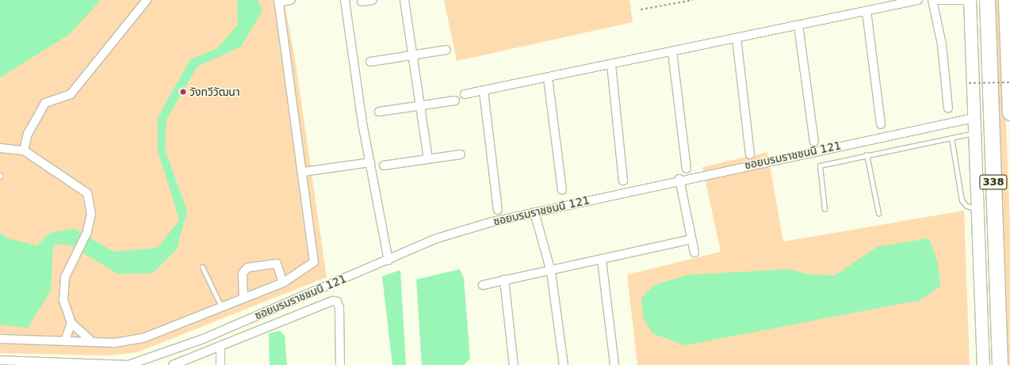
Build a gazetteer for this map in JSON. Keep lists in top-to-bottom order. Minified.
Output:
{"streets":{"highway":["338"],"street":["ซอยบรมราชชนนี 121"]},"crossings":[["ซอยบรมราชชนนี 121","338"]],"places":["วังทวีวัฒนา"]}
